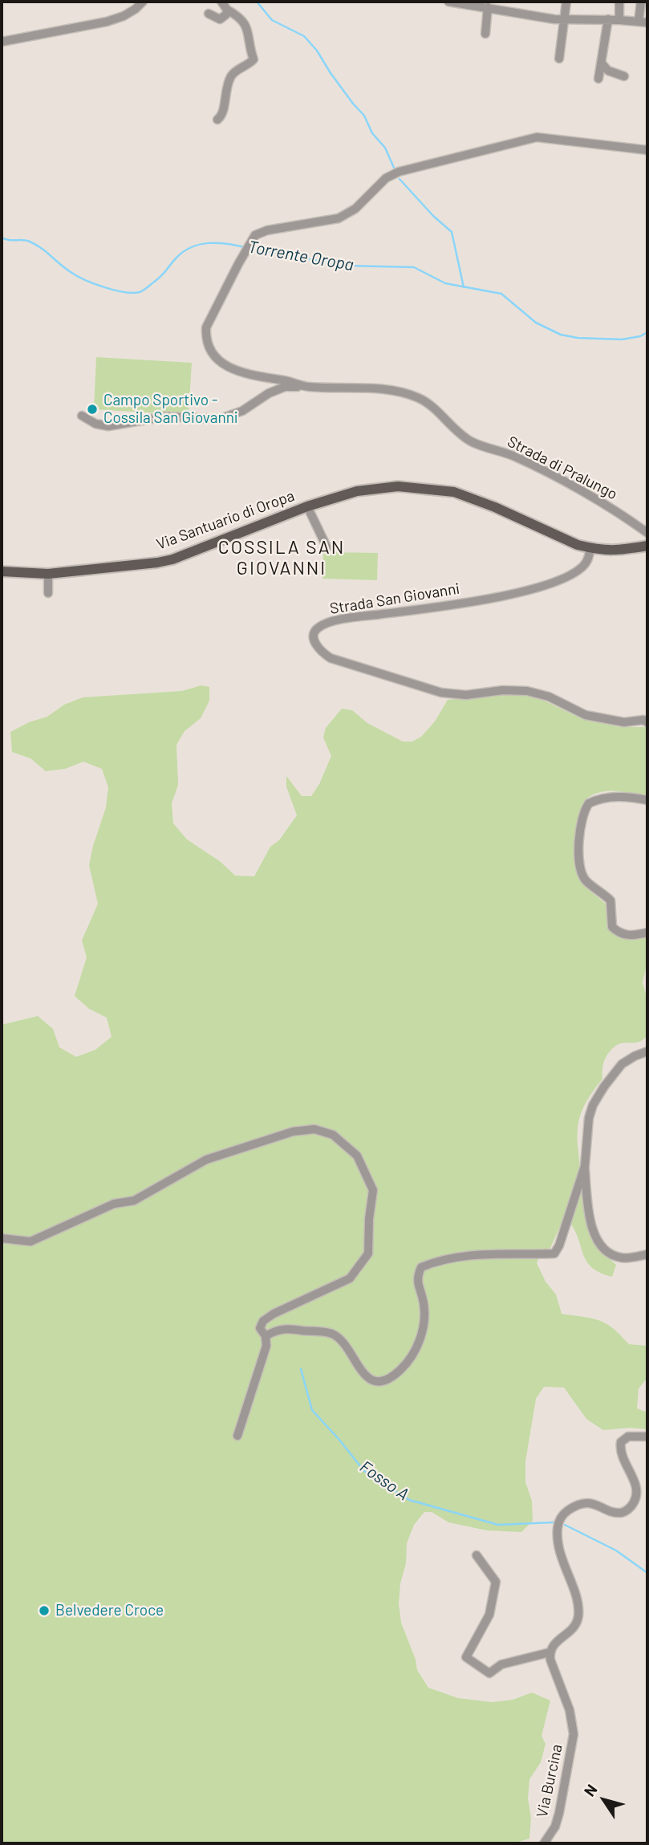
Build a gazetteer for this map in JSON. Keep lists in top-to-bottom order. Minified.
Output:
{"streets":{"main road":["Via Santuario di Oropa"],"street":["Strada di Pralungo","Strada San Giovanni","Via Burcina"]},"crossings":[["Via Santuario di Oropa","Strada San Giovanni"]],"districts":["COSSILA SAN GIOVANNI"],"water":["Torrente Oropa","Fosso A"],"places":["Campo Sportivo - Cossila San Giovanni","Belvedere Croce"],"north":"top left"}
